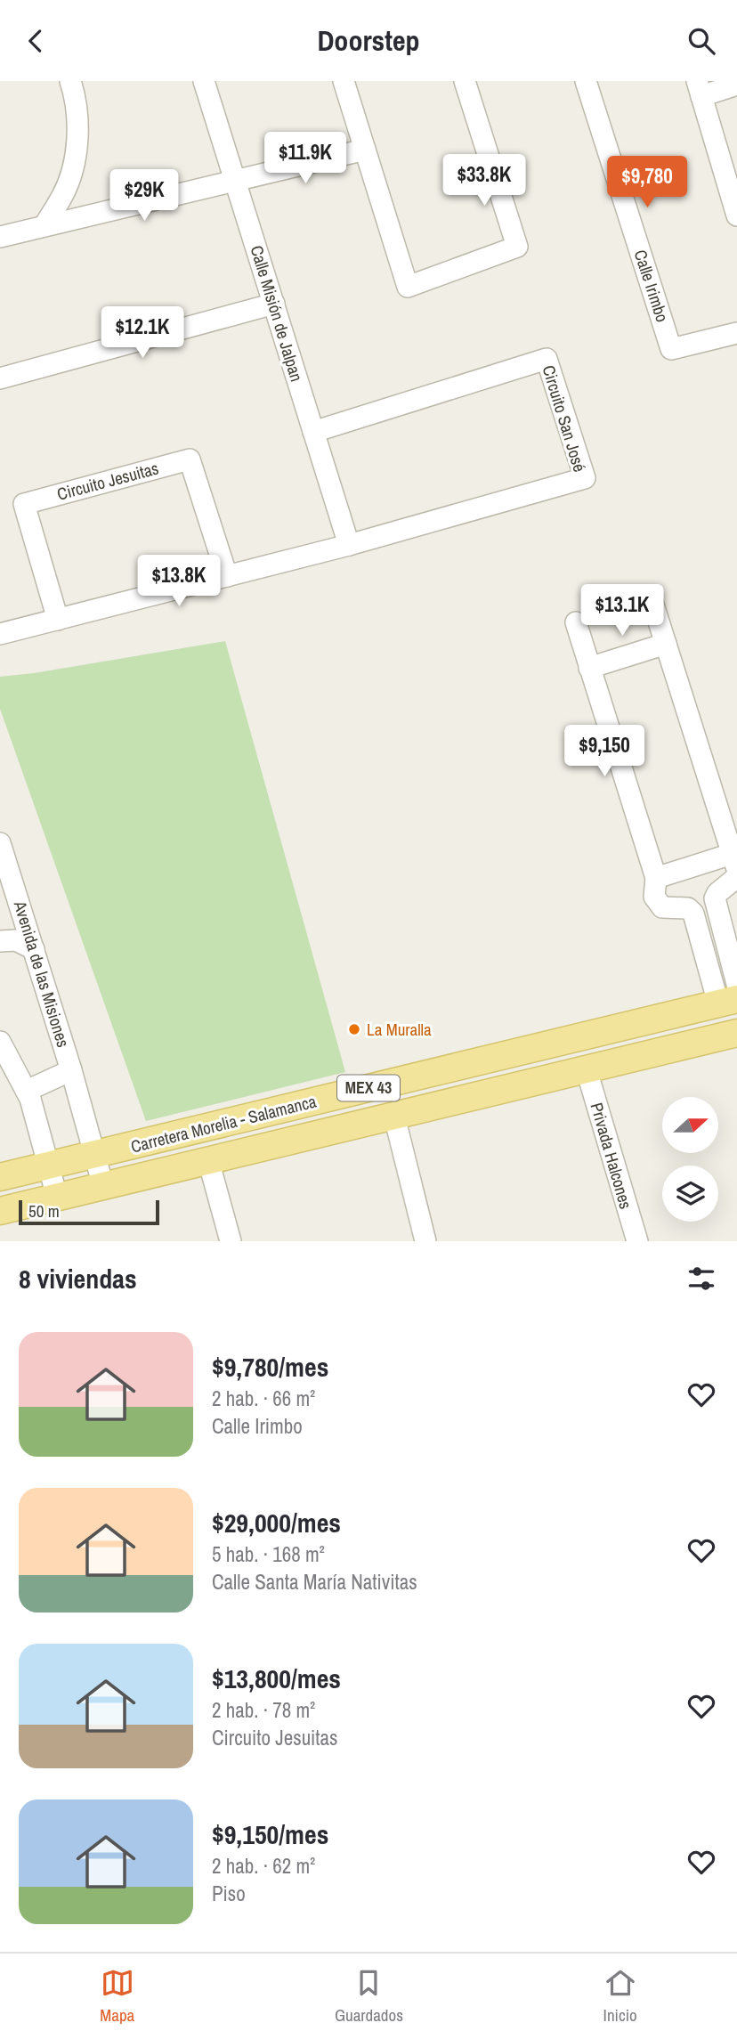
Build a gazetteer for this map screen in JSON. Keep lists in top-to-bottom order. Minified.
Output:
{"streets":{"main road":["MEX 43","Carretera Morelia - Salamanca"],"street":["Calle Irimbo","Calle Misión de Jalpan","Circuito San José","Circuito Jesuitas","Avenida de las Misiones","Privada Halcones"]},"crossings":[["Calle Misión de Jalpan","Circuito San José"],["Avenida de las Misiones","Carretera Morelia - Salamanca"],["Carretera Morelia - Salamanca","Privada Halcones"]],"places":["La Muralla"],"scale_bar":"50 m","north":"right","page":{"header":"Doorstep","price":["$11.9K","$33.8K","$9,780","$29K","$12.1K","$13.8K","$13.1K","$9,150"],"scale":"50 m","heading":"8 viviendas","list":[{"name":"$9,780/mes","note":"2 hab. · 66 m² · Calle Irimbo"},{"name":"$29,000/mes","note":"5 hab. · 168 m² · Calle Santa María Nativitas"},{"name":"$13,800/mes","note":"2 hab. · 78 m² · Circuito Jesuitas"},{"name":"$9,150/mes","note":"2 hab. · 62 m² · Piso"}],"tabs":["Mapa","Guardados","Inicio"]}}
